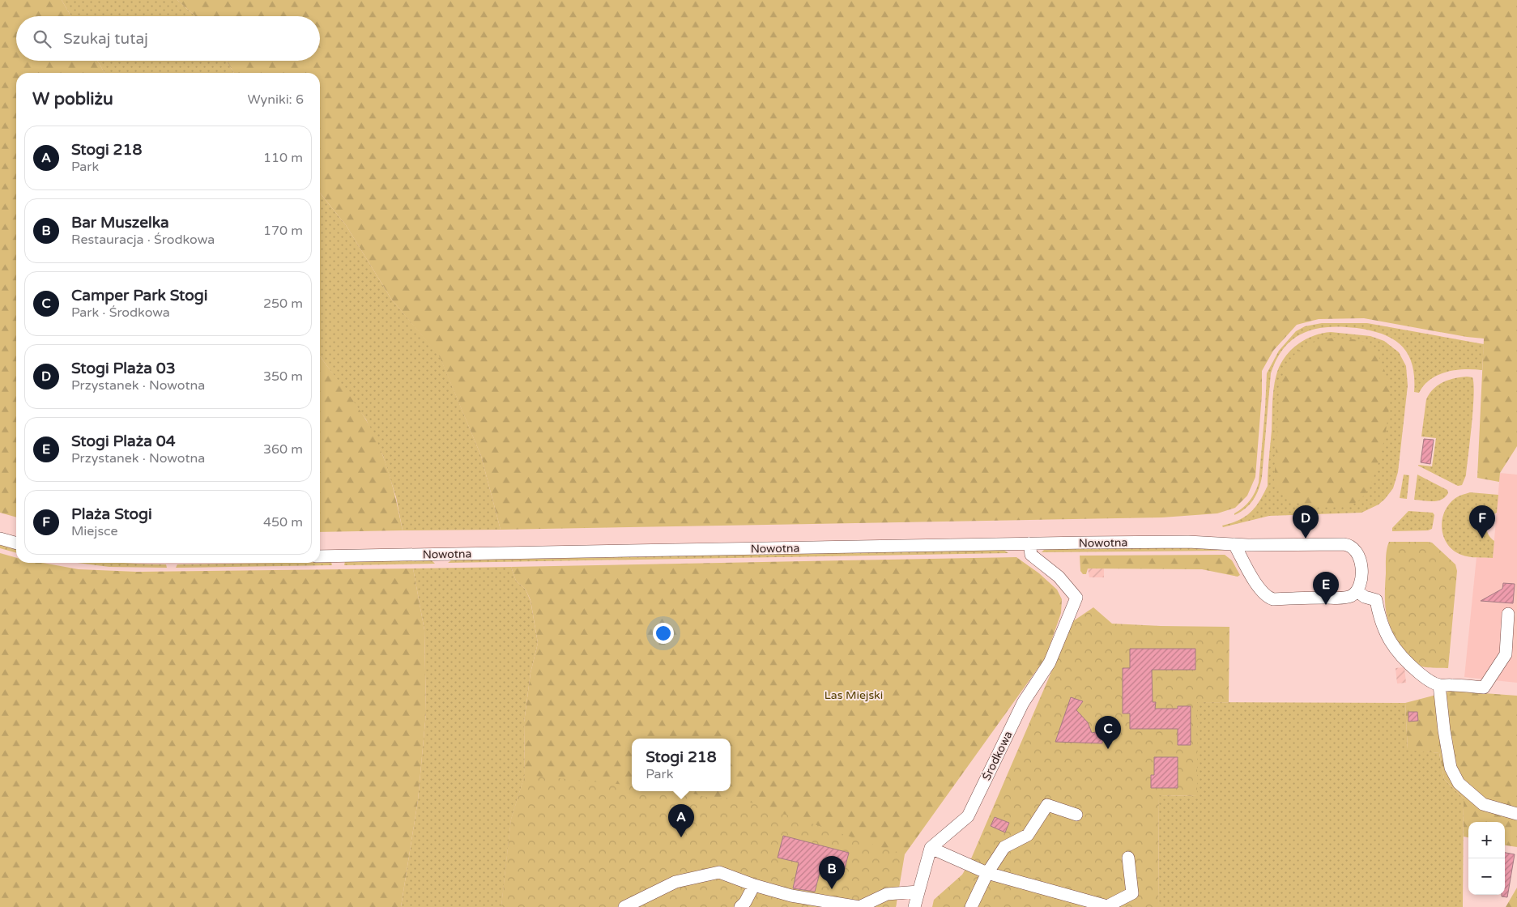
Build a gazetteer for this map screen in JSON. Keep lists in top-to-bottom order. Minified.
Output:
{"streets":{"street":["Nowotna","Środkowa"]},"crossings":[["Nowotna","Środkowa"]],"parks":["Las Miejski"],"page":{"search":"Szukaj tutaj","heading":["W pobliżu","Wyniki: 6"],"list":[{"mark":"A","name":"Stogi 218","note":"Park","value":"110 m"},{"mark":"B","name":"Bar Muszelka","note":"Restauracja · Środkowa","value":"170 m"},{"mark":"C","name":"Camper Park Stogi","note":"Park · Środkowa","value":"250 m"},{"mark":"D","name":"Stogi Plaża 03","note":"Przystanek · Nowotna","value":"350 m"},{"mark":"E","name":"Stogi Plaża 04","note":"Przystanek · Nowotna","value":"360 m"},{"mark":"F","name":"Plaża Stogi","note":"Miejsce","value":"450 m"}],"pins":["D","F","E","C","A","B"],"popup":["Stogi 218","Park"],"map_buttons":["+","−"]}}
